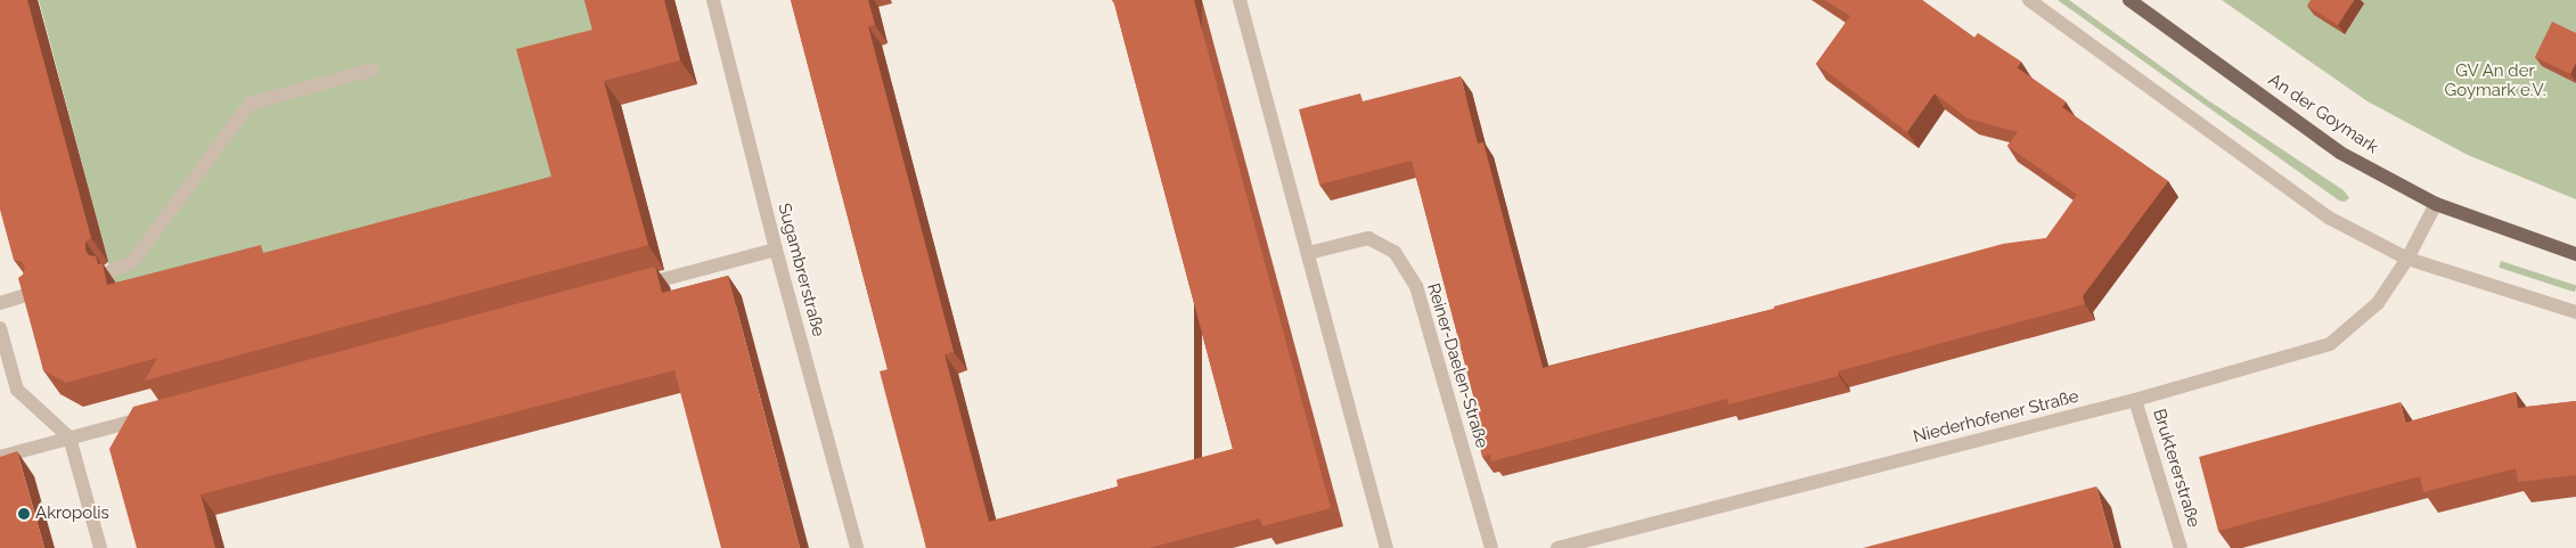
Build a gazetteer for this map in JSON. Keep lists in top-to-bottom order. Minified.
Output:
{"streets":{"main road":["An der Goymark"],"street":["Sugambrerstraße","Reiner-Daelen-Straße","Niederhofener Straße","Bruktererstraße"]},"crossings":[["An der Goymark","Niederhofener Straße"],["Niederhofener Straße","Bruktererstraße"]],"parks":["GV An der Goymark e.V."],"places":["Akropolis"]}
